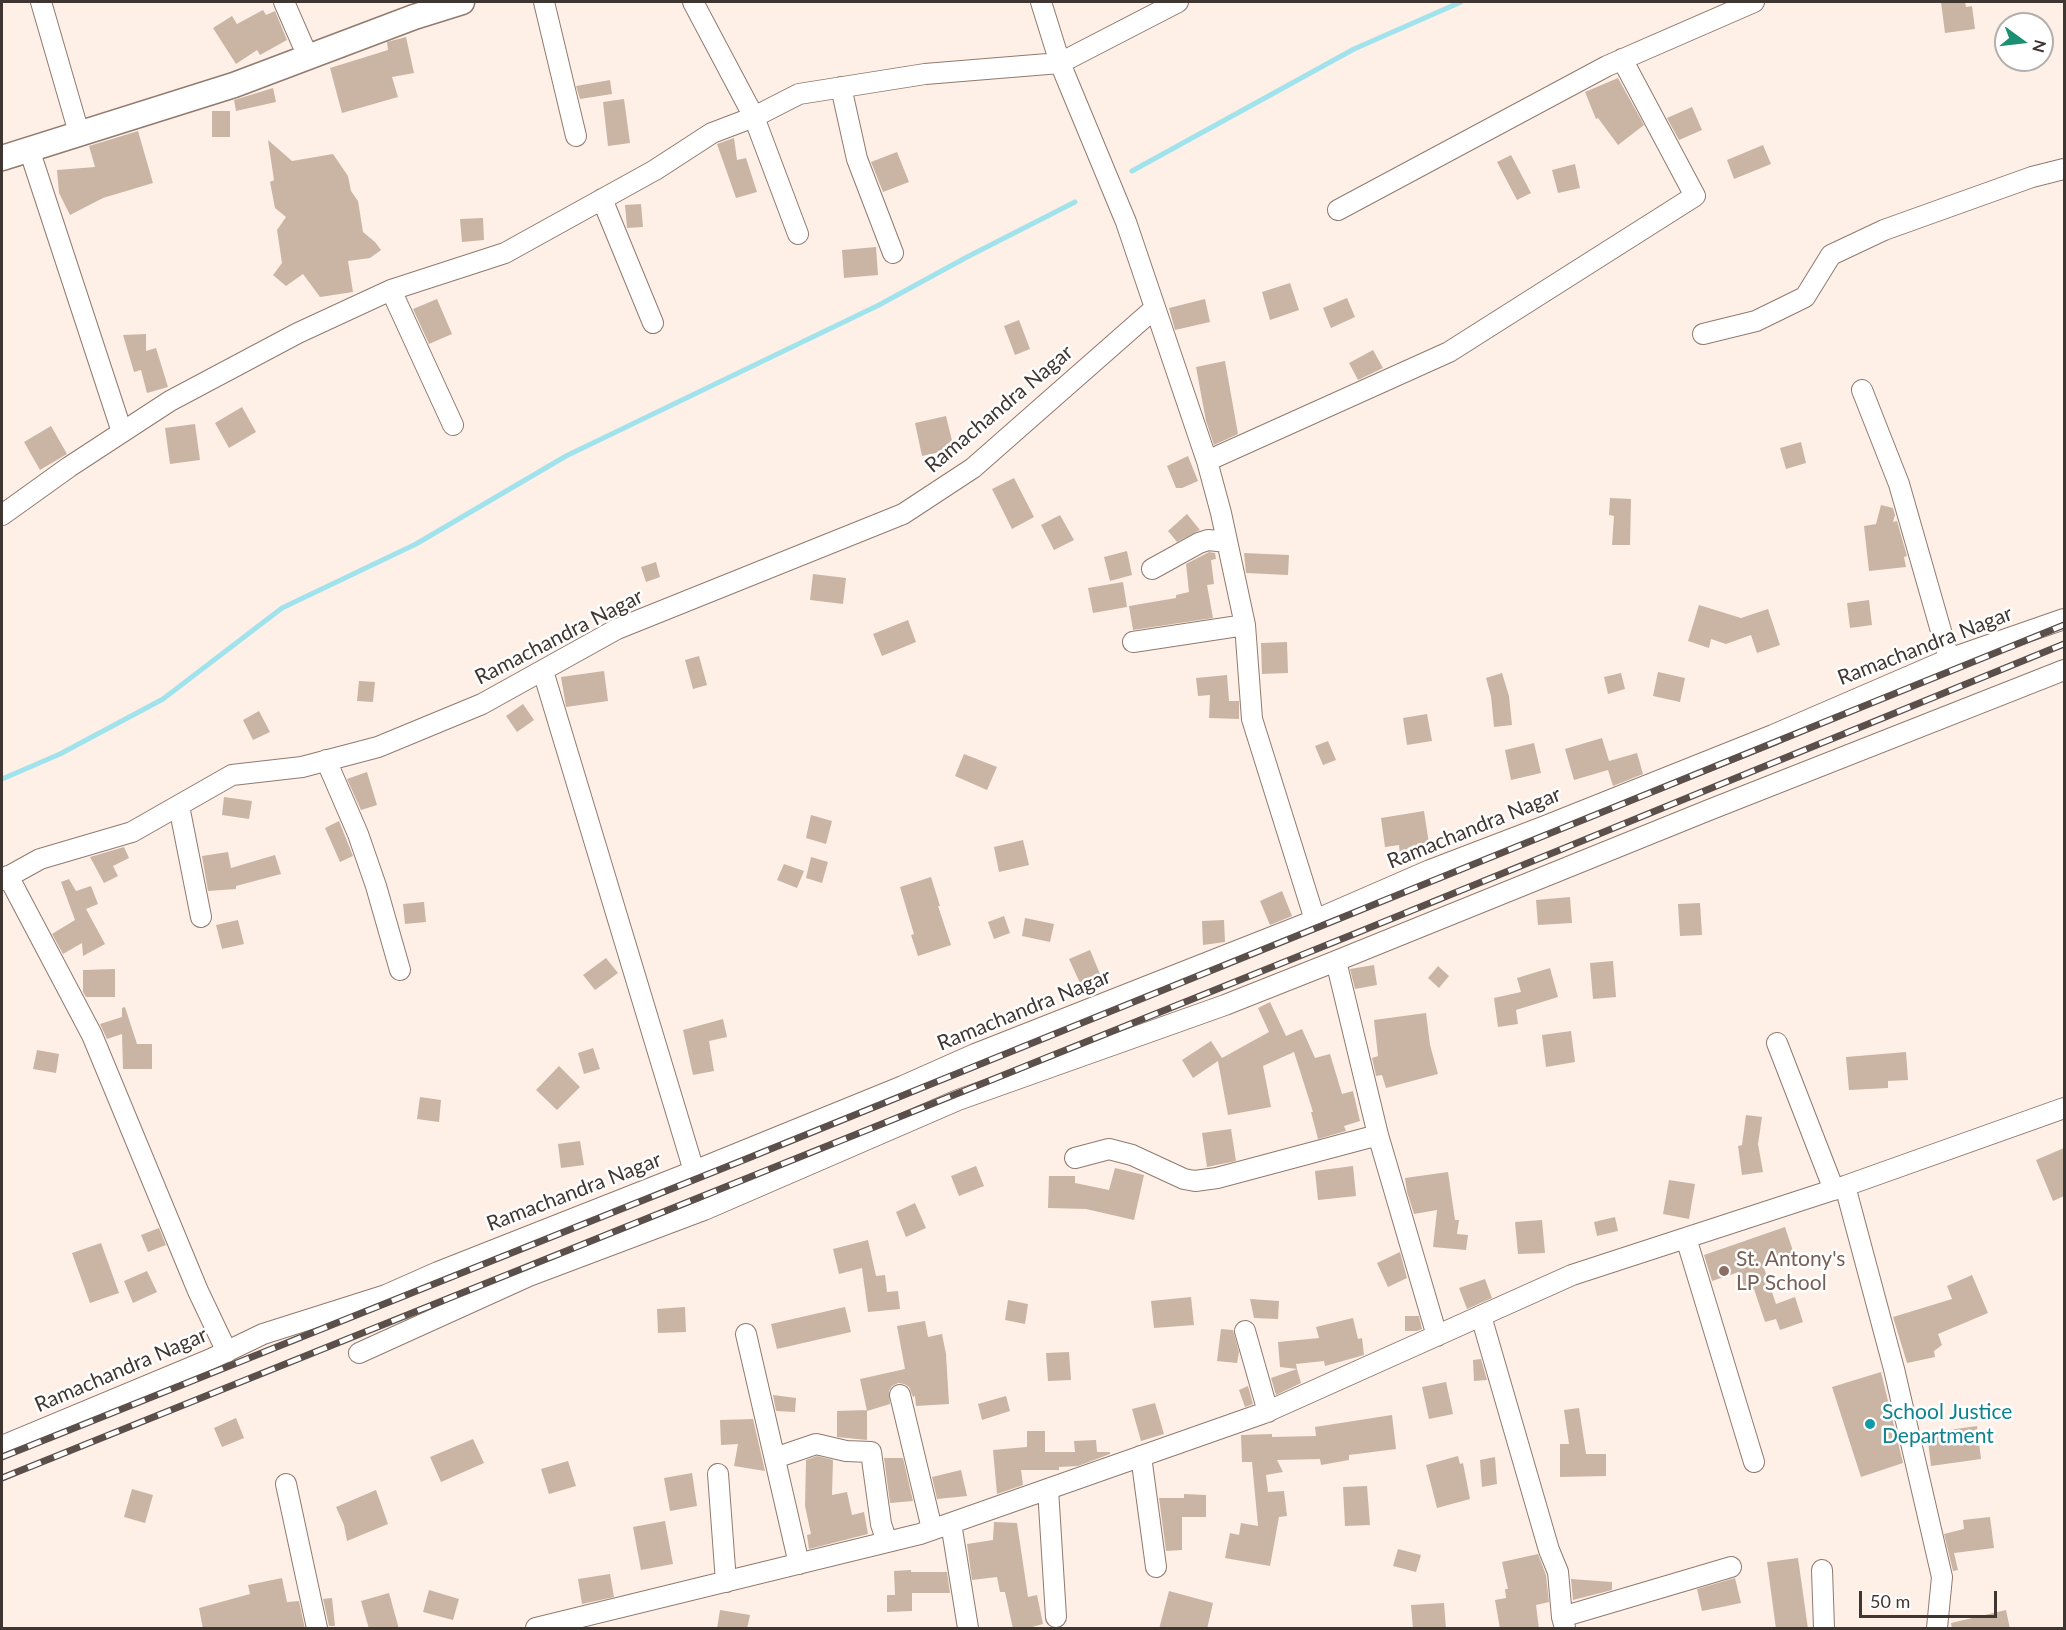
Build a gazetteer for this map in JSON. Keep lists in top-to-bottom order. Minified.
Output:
{"streets":{"street":["Ramachandra Nagar"]},"places":["St. Antony's LP School","School Justice Department"],"scale_bar":"50 m","north":"right"}
